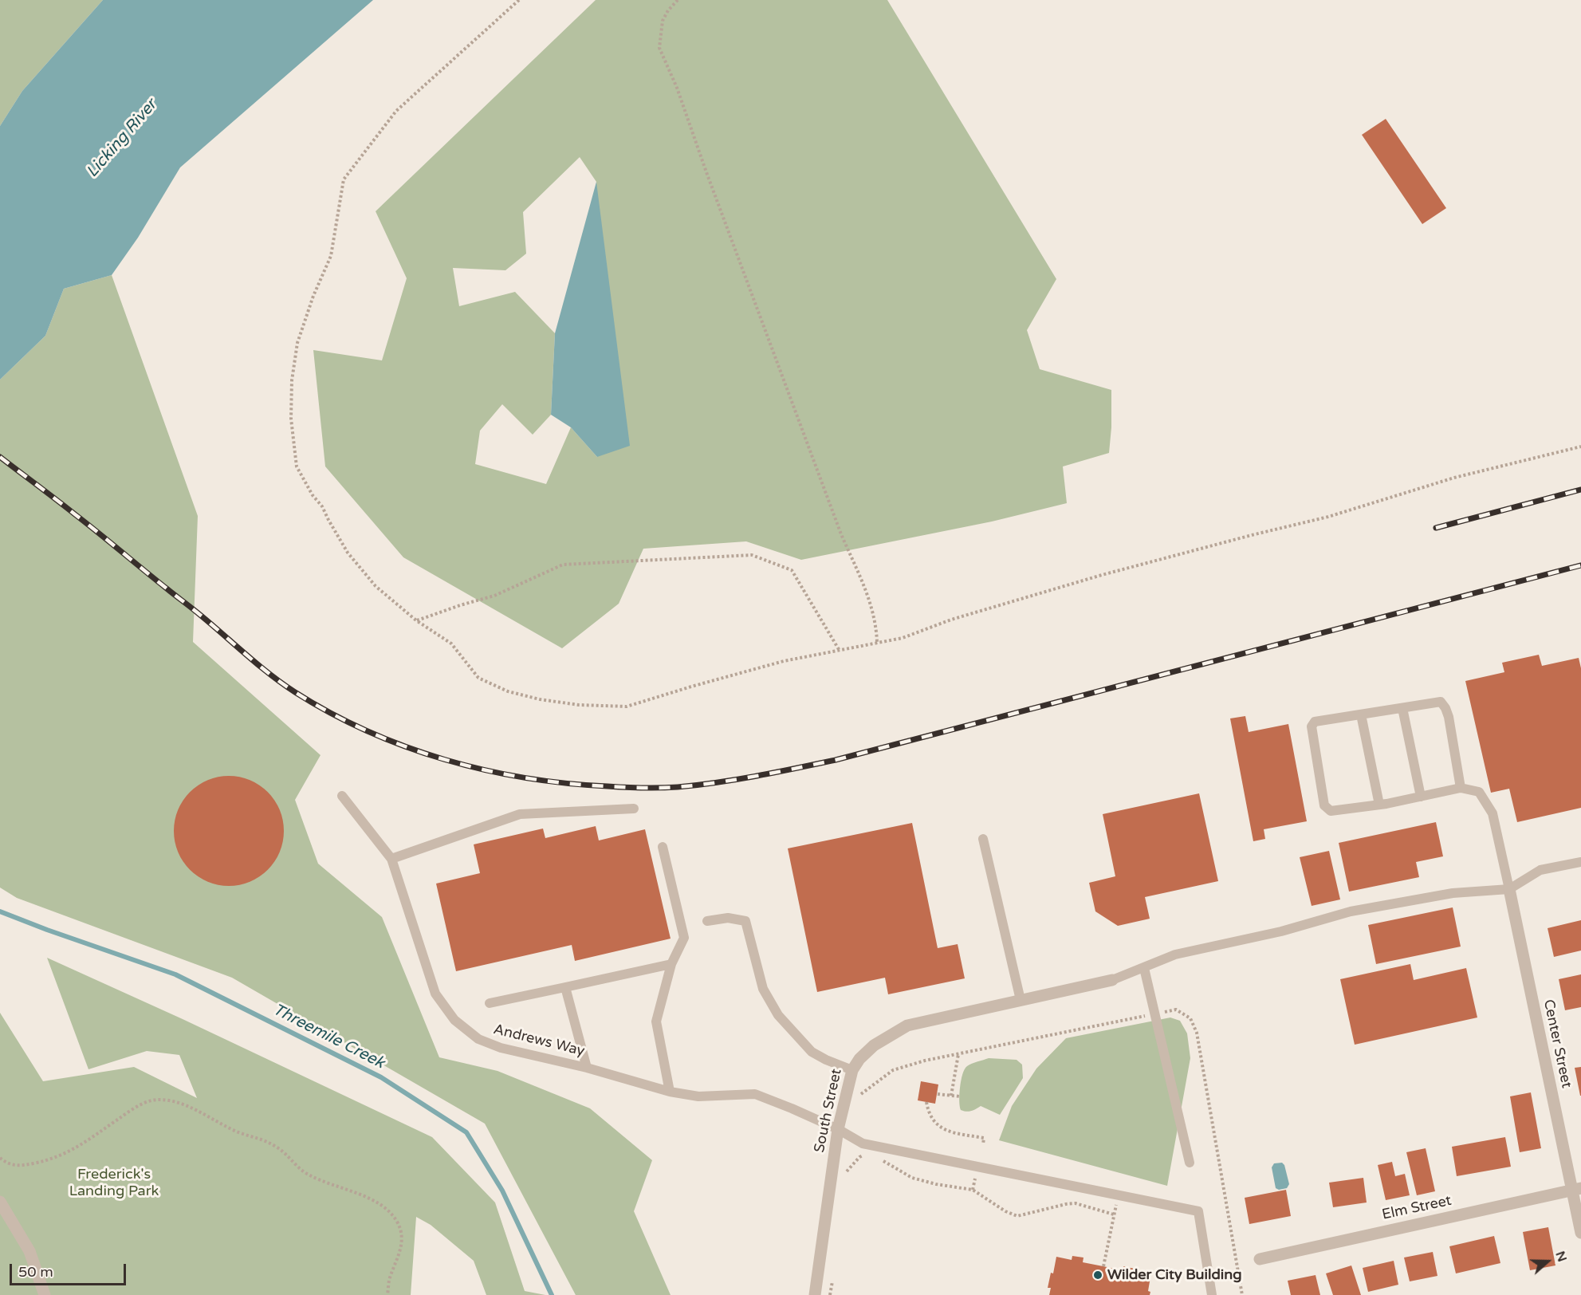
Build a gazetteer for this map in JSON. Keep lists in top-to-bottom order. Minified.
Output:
{"streets":{"street":["Center Street","South Street","Elm Street"],"lane":["Andrews Way"]},"crossings":[["Andrews Way","South Street"],["Center Street","Elm Street"]],"water":["Licking River","Threemile Creek"],"parks":["Frederick's Landing Park"],"places":["Wilder City Building"],"scale_bar":"50 m","north":"right"}
